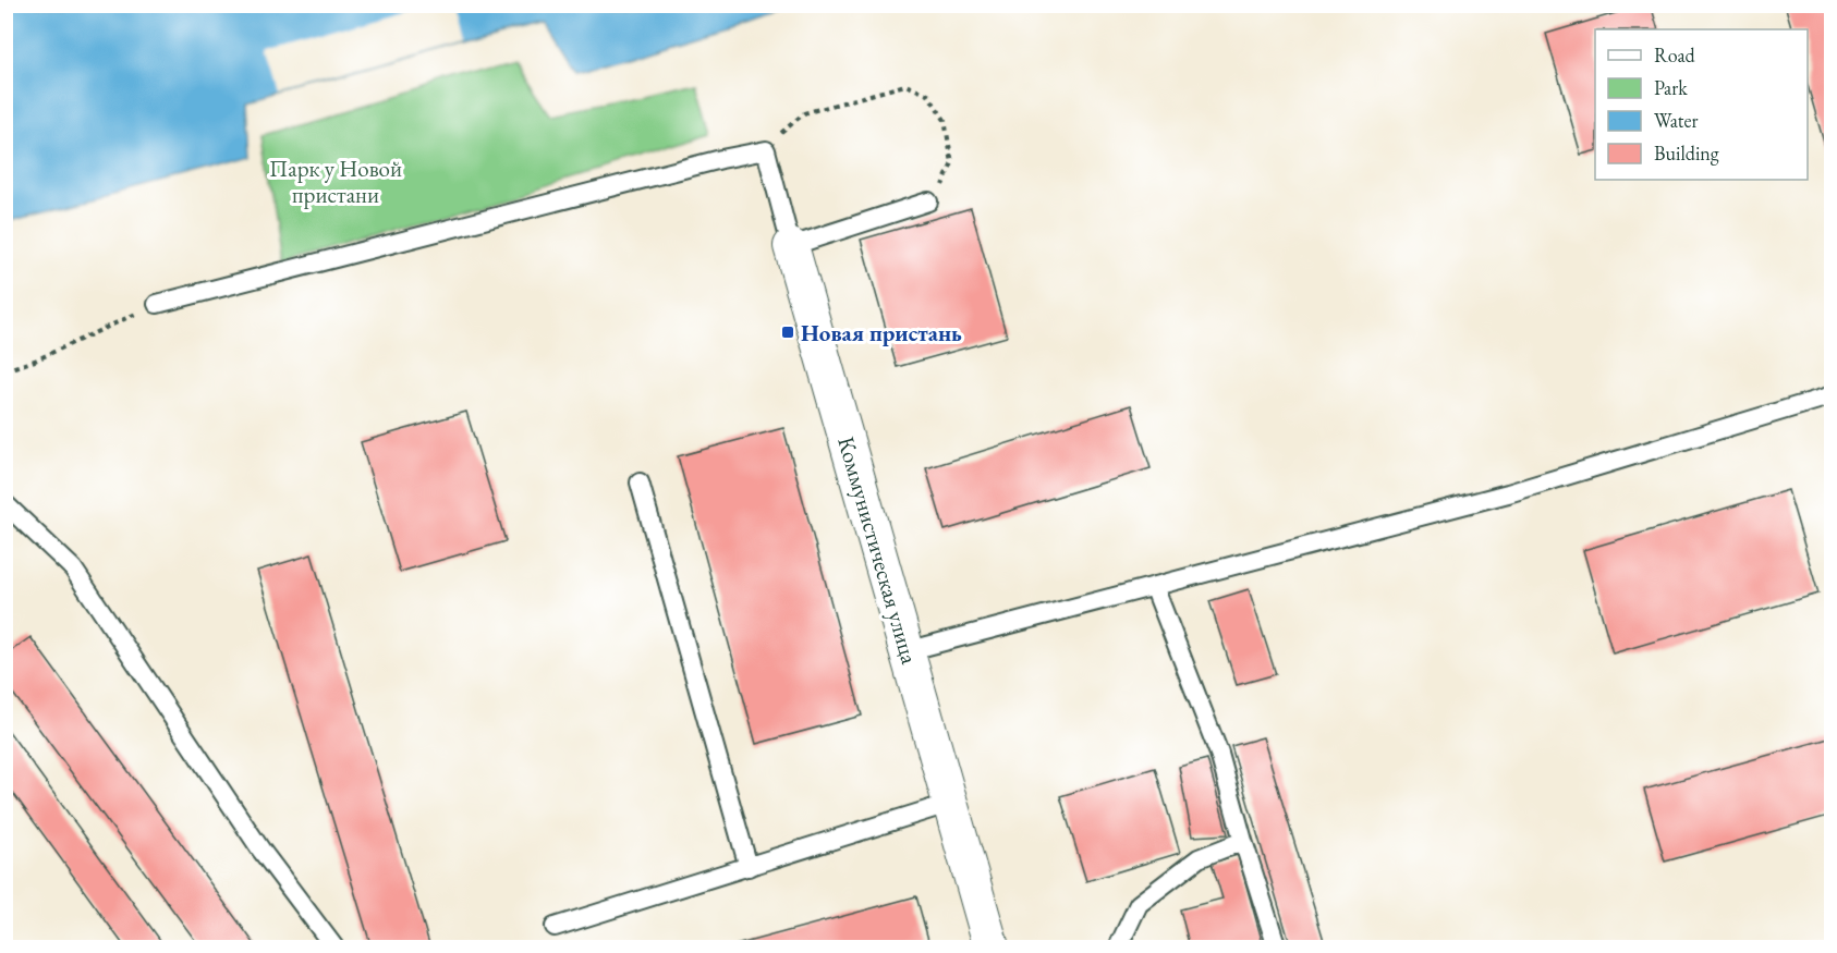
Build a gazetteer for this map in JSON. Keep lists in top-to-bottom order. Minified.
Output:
{"streets":{"street":["Коммунистическая улица"]},"parks":["Парк у Новой пристани"],"places":{"transit":["Новая пристань"]},"legend":["Road","Park","Water","Building"]}
